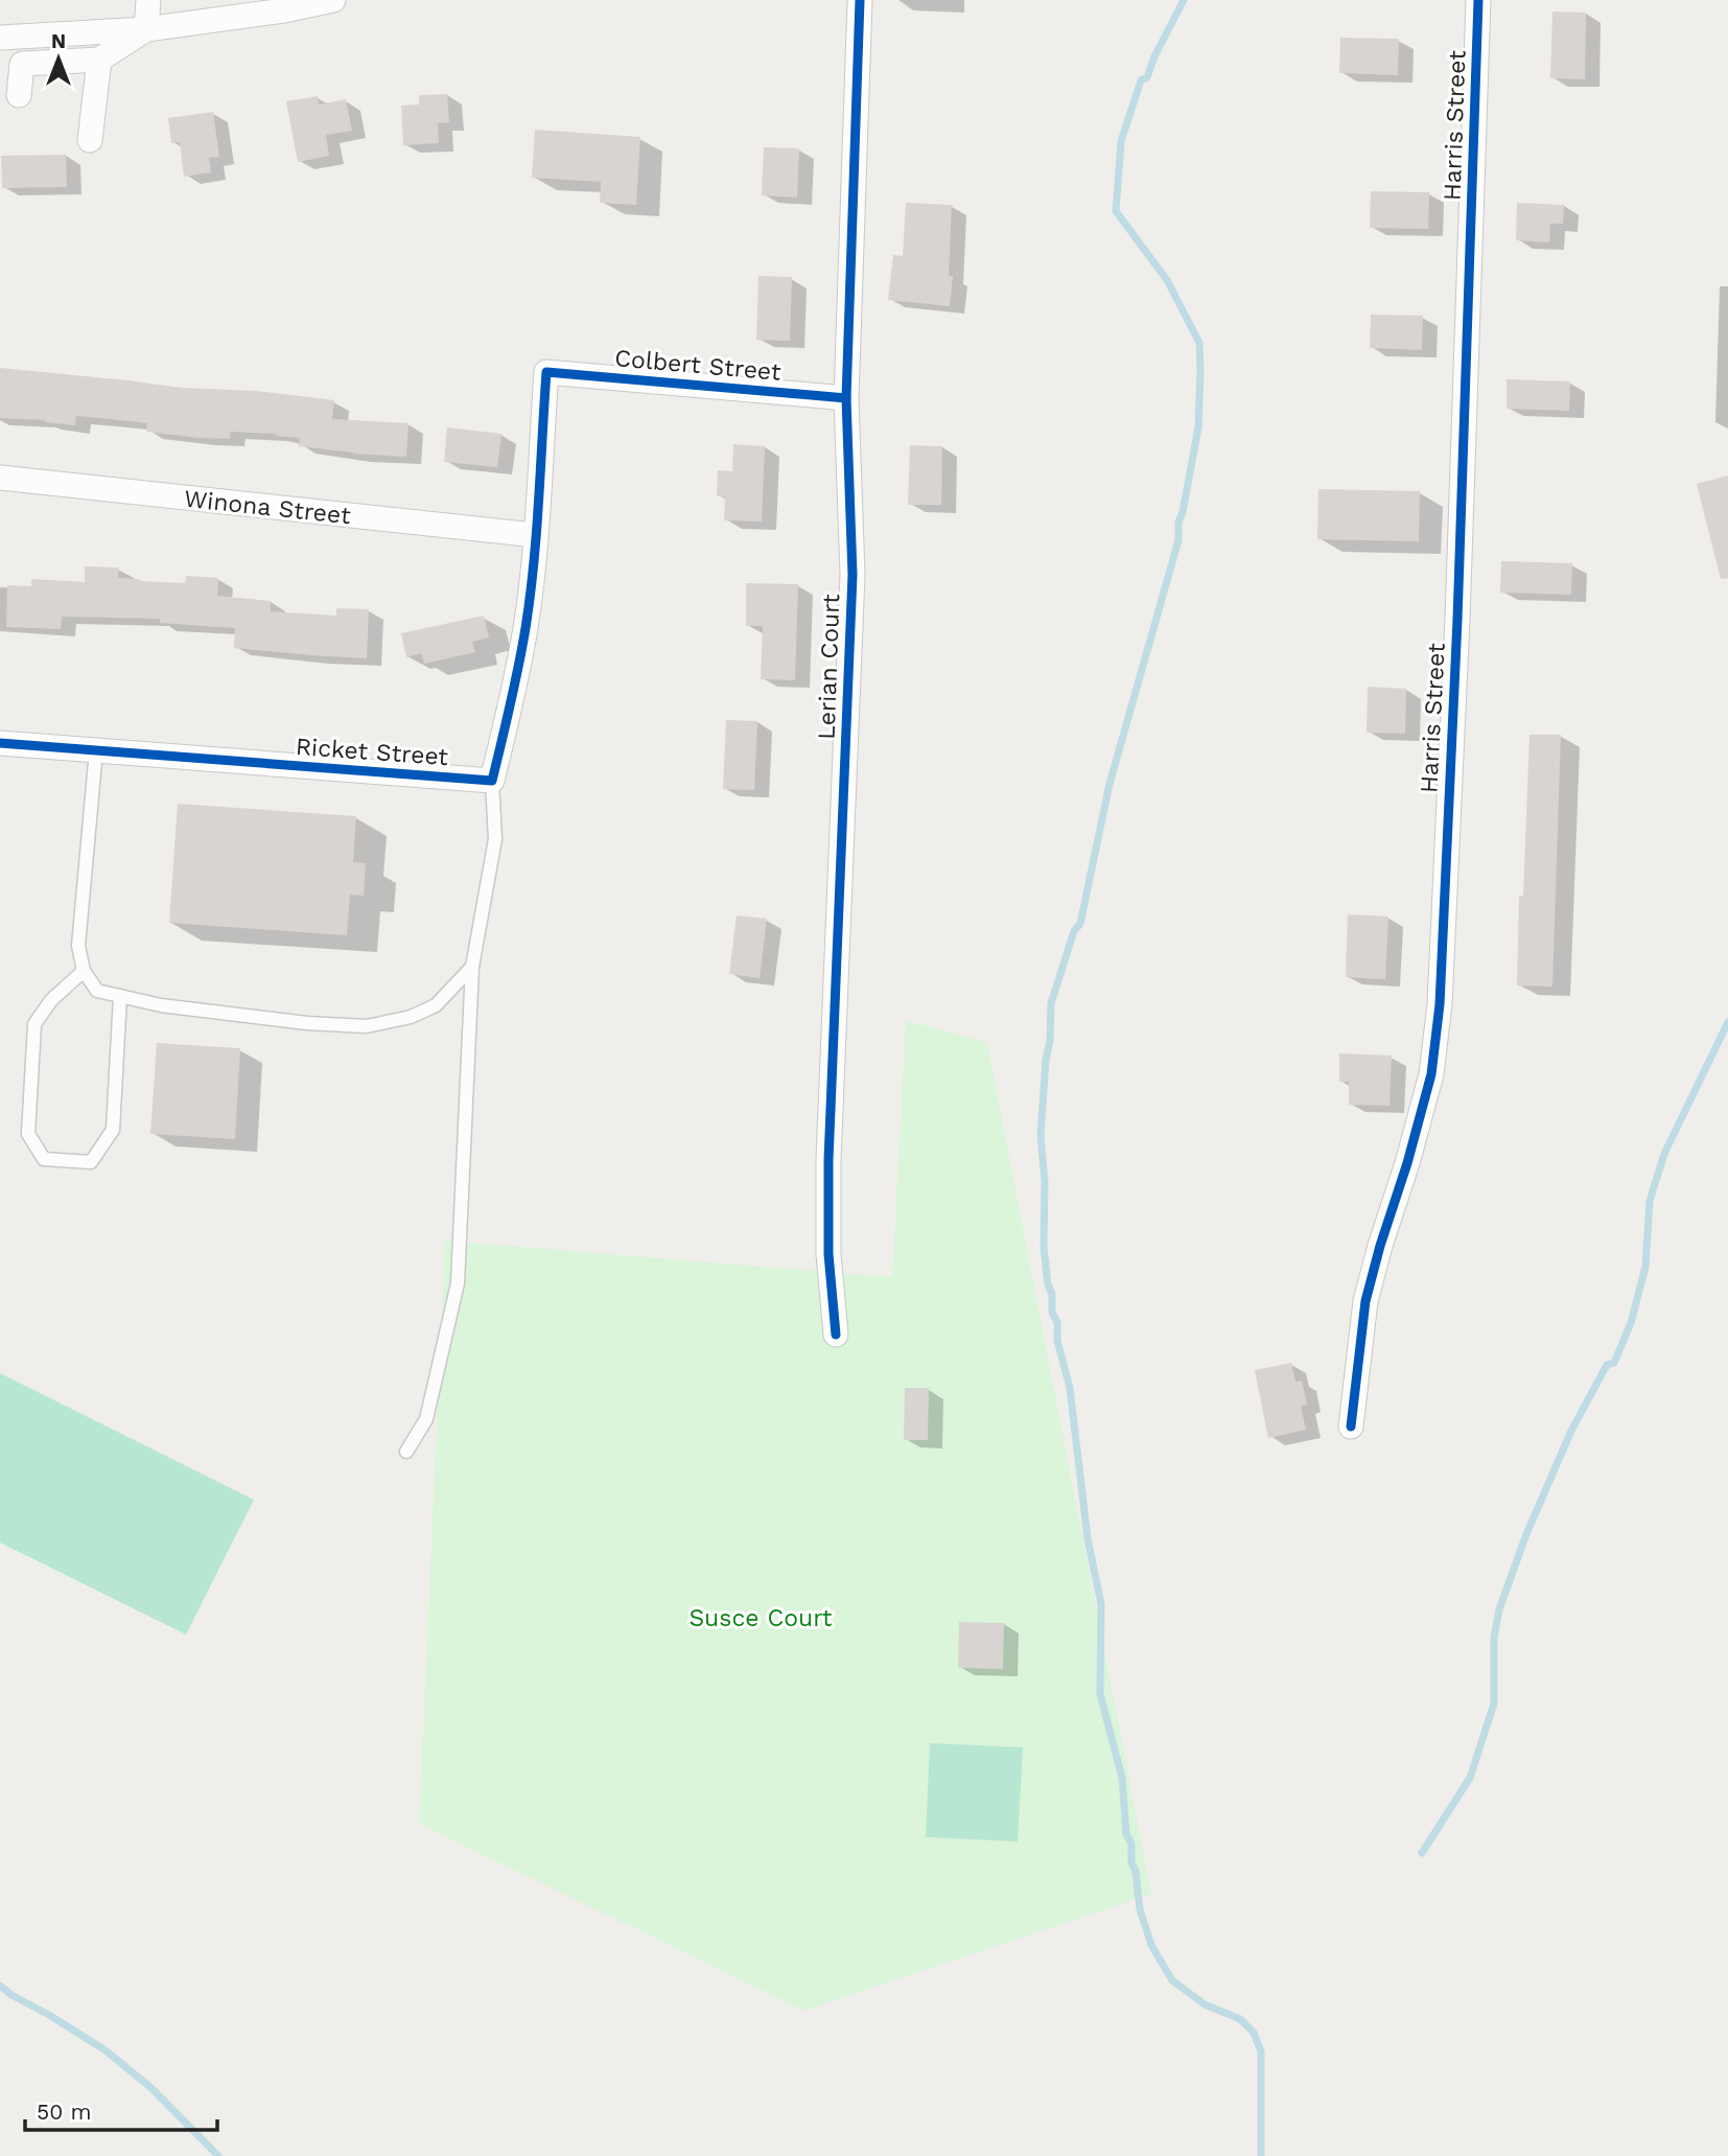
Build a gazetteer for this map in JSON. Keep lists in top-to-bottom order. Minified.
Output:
{"streets":{"street":["Harris Street","Colbert Street","Winona Street","Lerian Court","Ricket Street"]},"crossings":[["Colbert Street","Winona Street"],["Colbert Street","Lerian Court"]],"parks":["Susce Court"],"scale_bar":"50 m","north":"top"}
